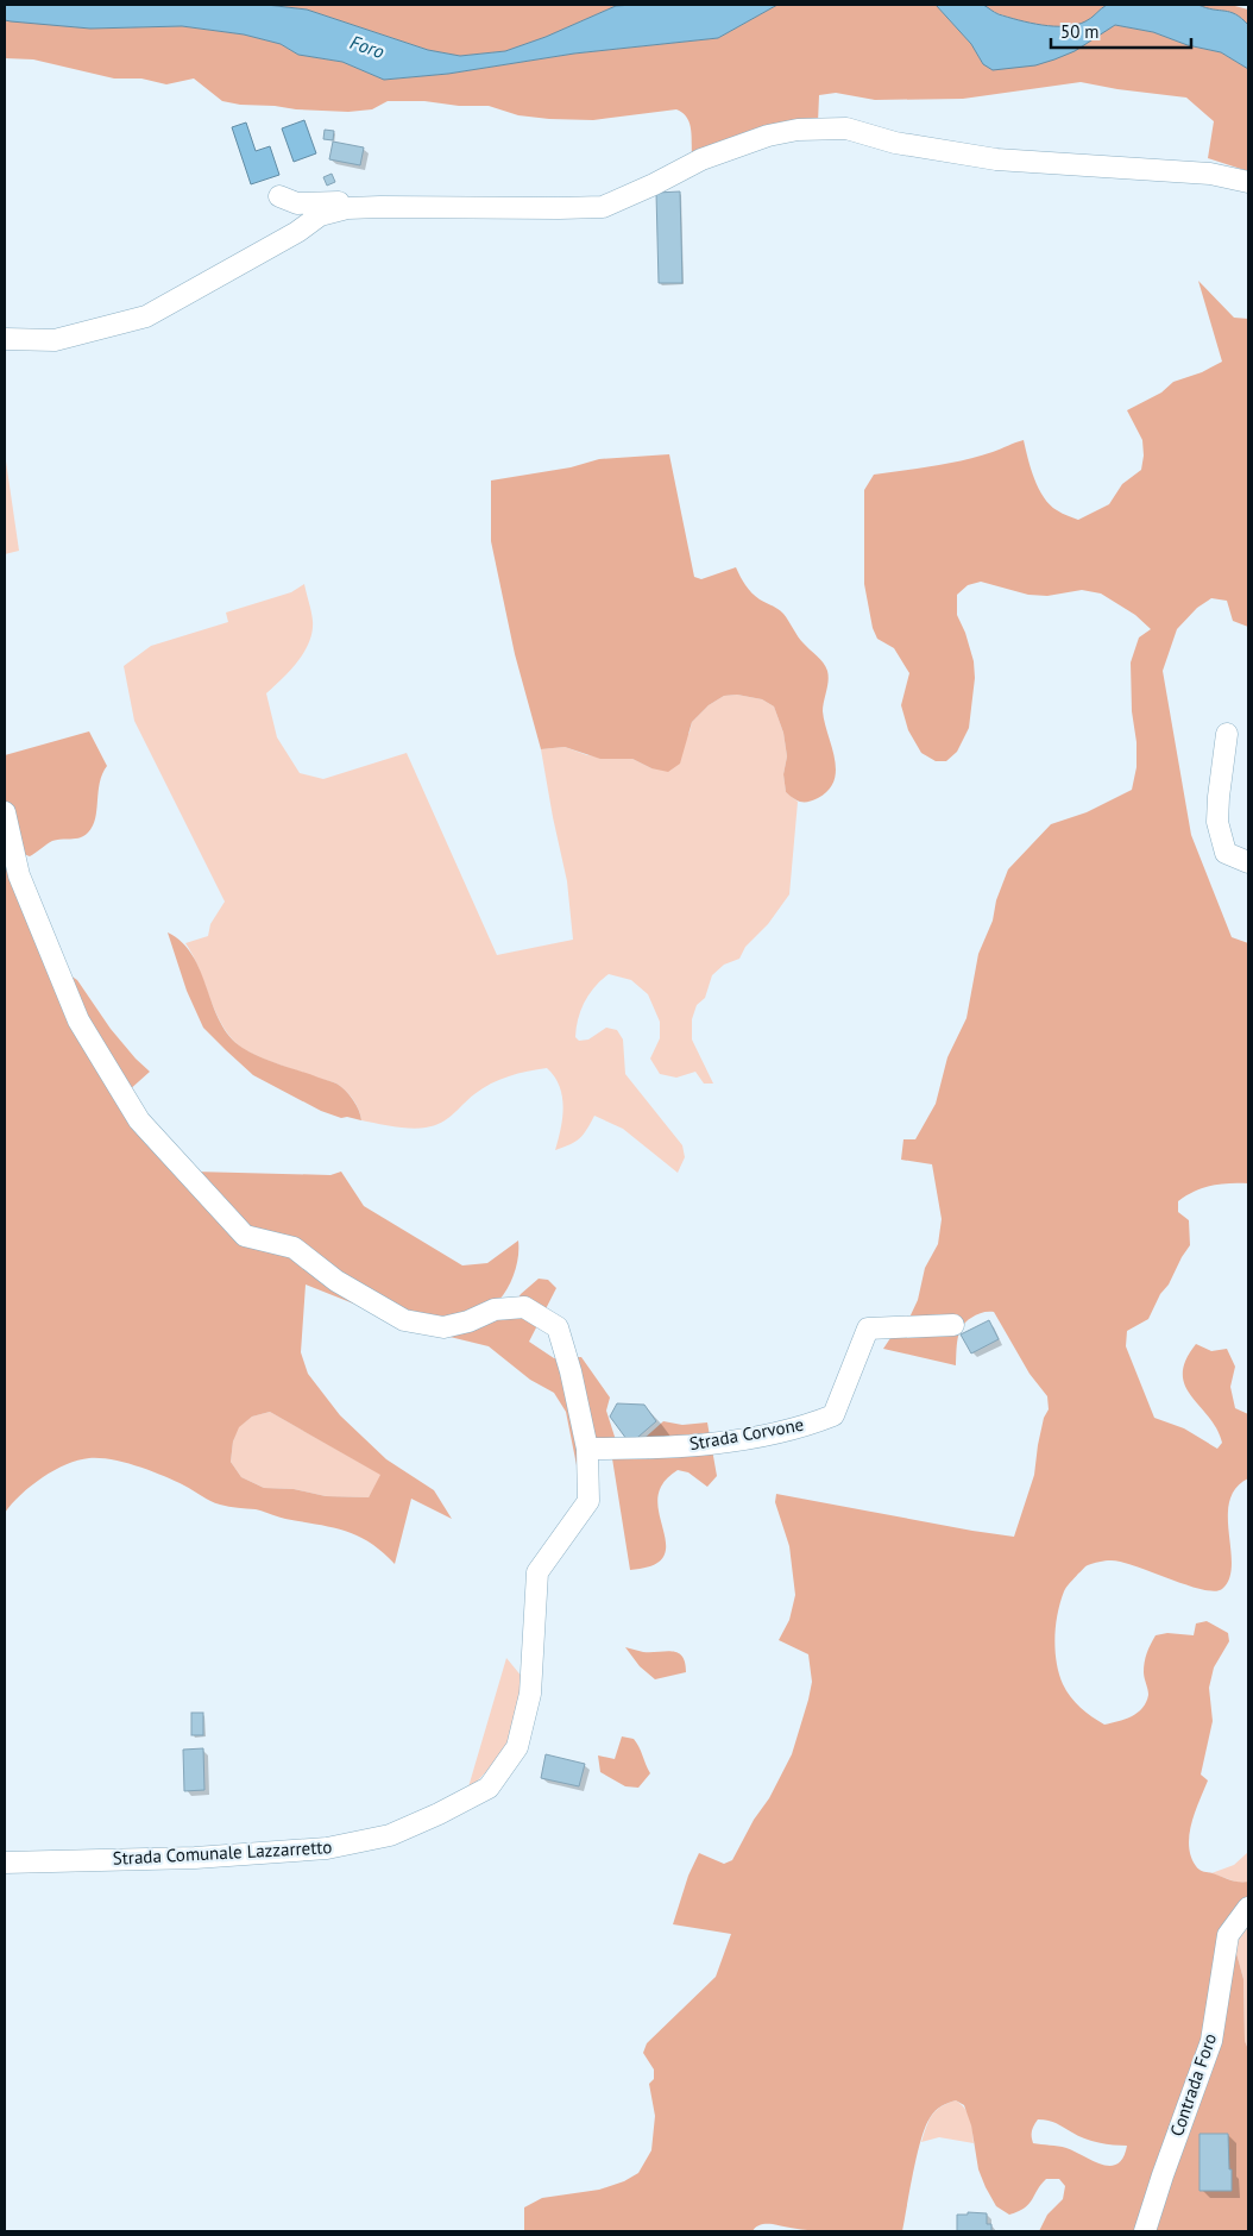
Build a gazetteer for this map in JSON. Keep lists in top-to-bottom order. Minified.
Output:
{"streets":{"street":["Strada Corvone","Strada Comunale Lazzarretto","Contrada Foro"]},"crossings":[["Strada Corvone","Strada Comunale Lazzarretto"]],"water":["Foro"],"scale_bar":"50 m"}
